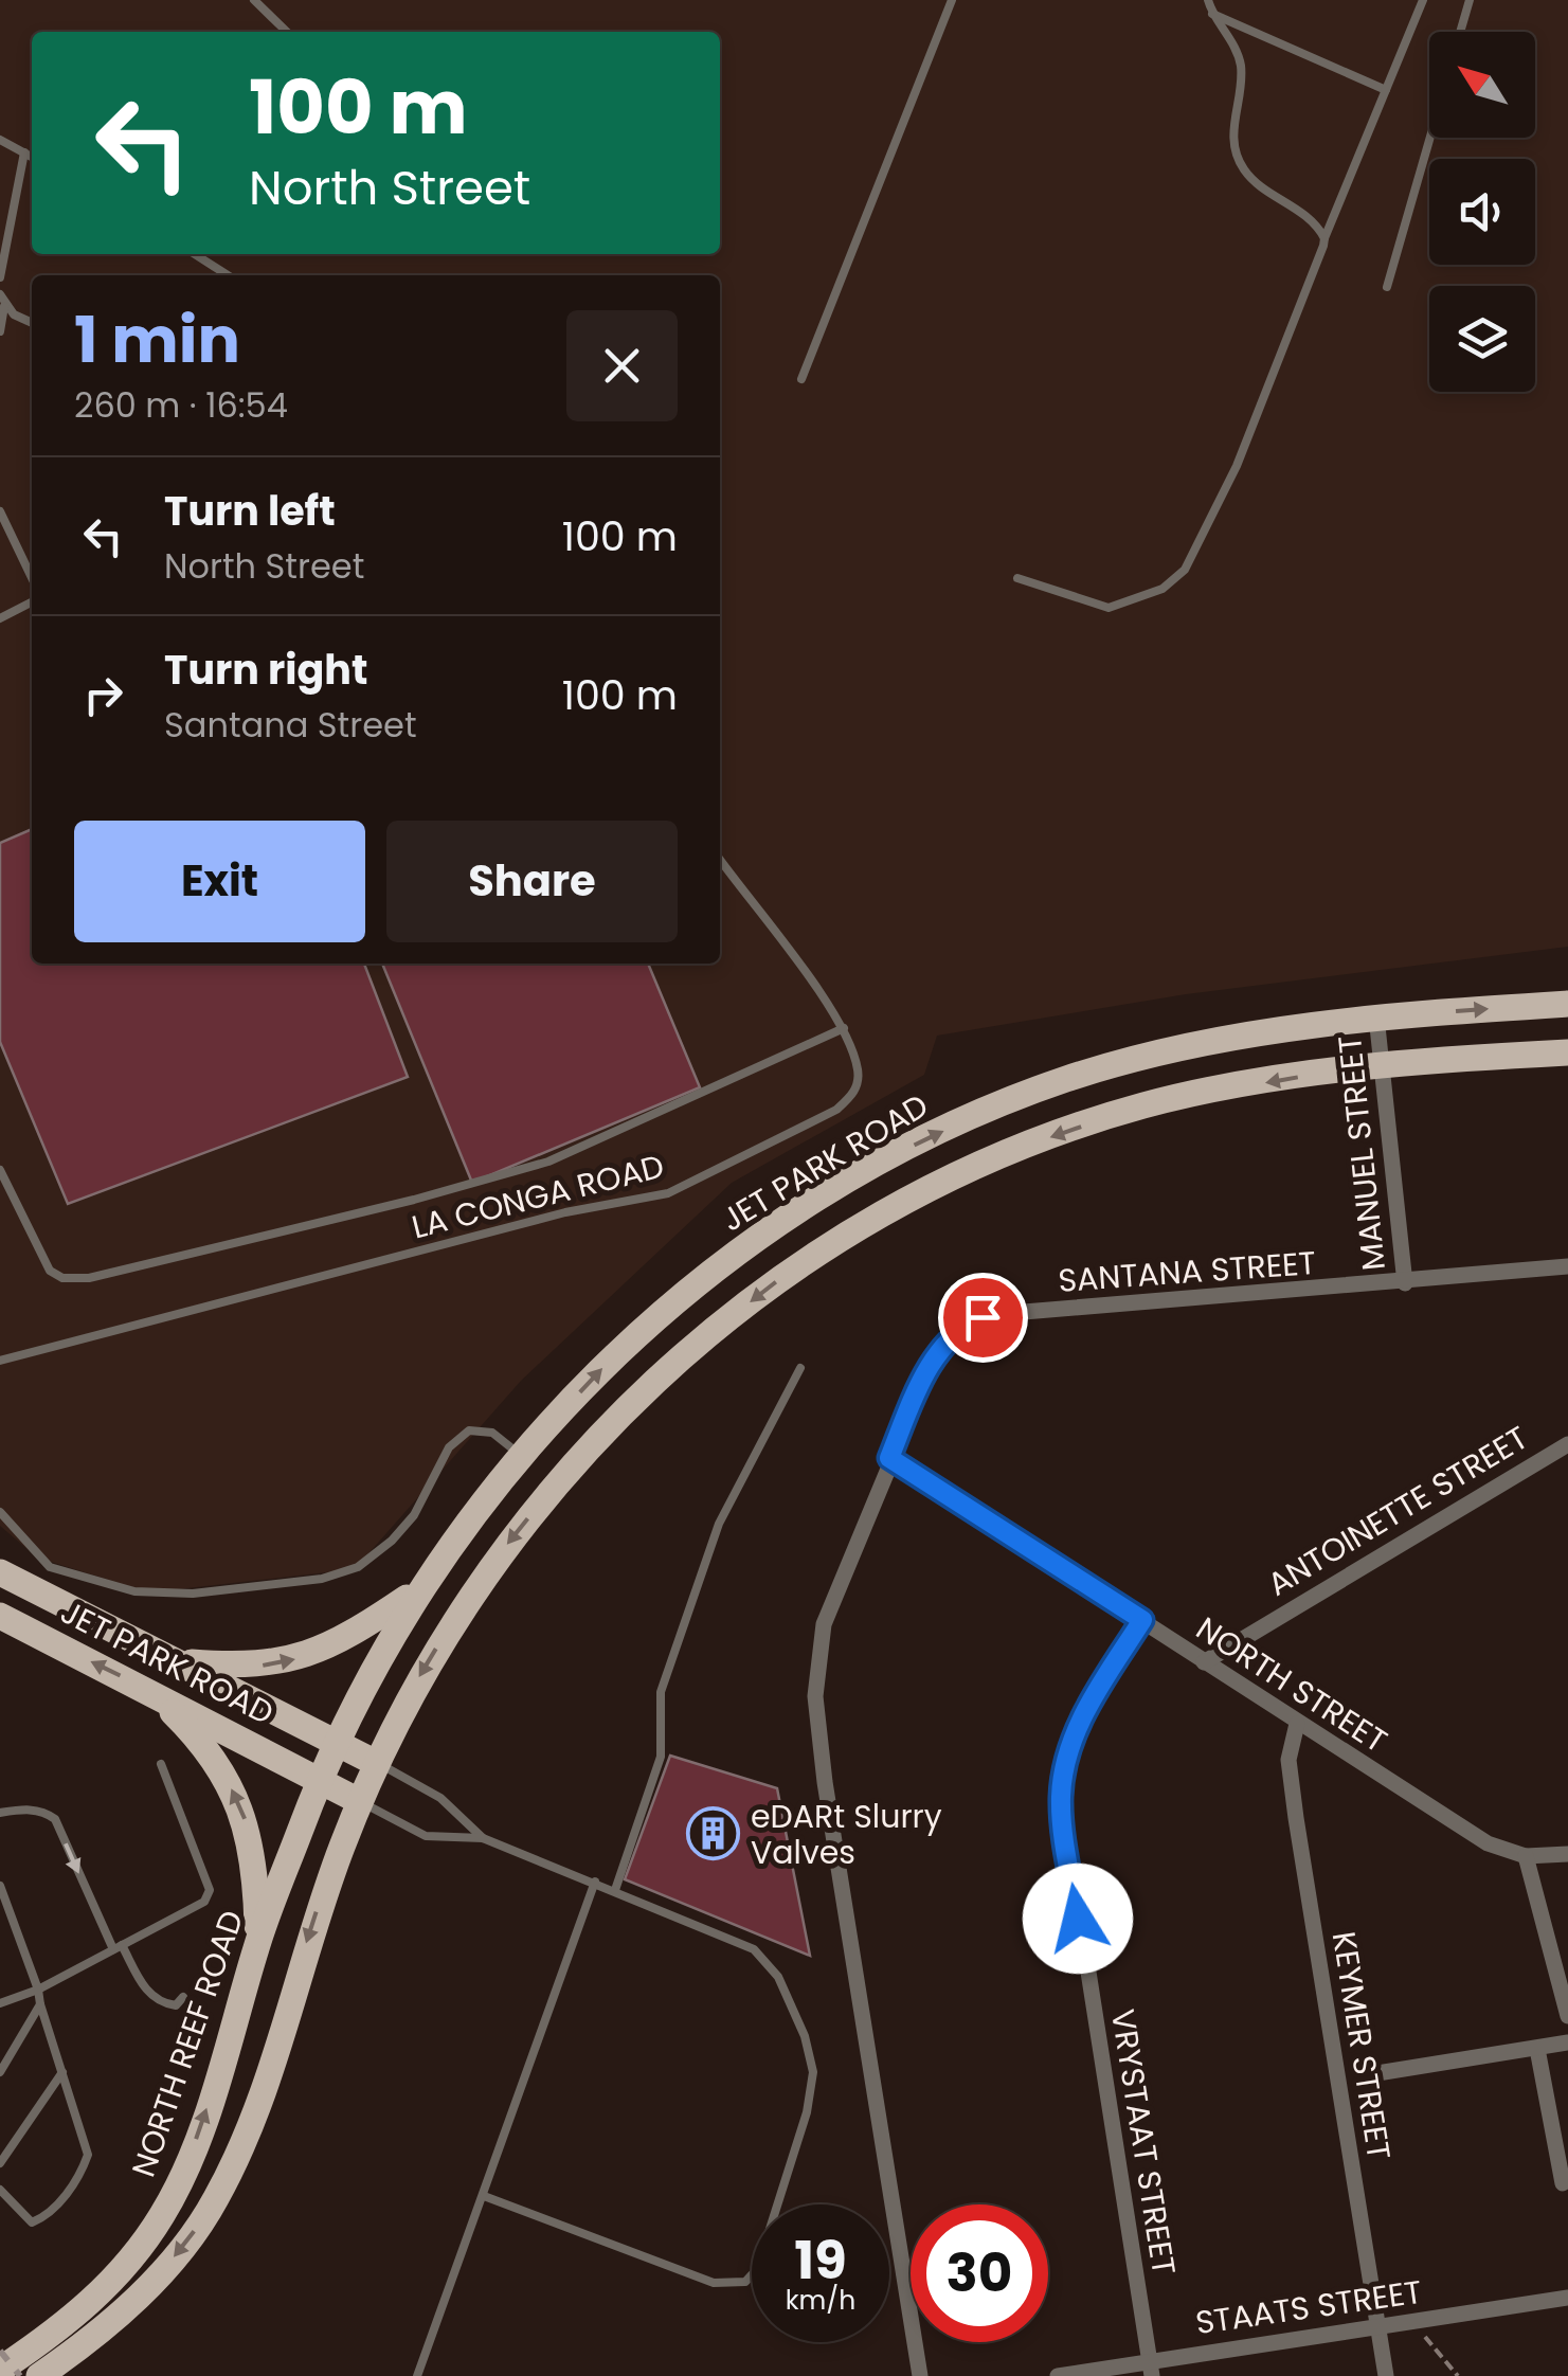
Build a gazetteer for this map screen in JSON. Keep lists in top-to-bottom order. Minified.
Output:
{"streets":{"main road":["JET PARK ROAD","NORTH REEF ROAD"],"street":["MANUEL STREET","SANTANA STREET","ANTOINETTE STREET","NORTH STREET","KEYMER STREET","VRYSTAAT STREET","STAATS STREET"],"lane":["LA CONGA ROAD"]},"crossings":[["MANUEL STREET","JET PARK ROAD"],["MANUEL STREET","SANTANA STREET"],["JET PARK ROAD","NORTH REEF ROAD"],["SANTANA STREET","NORTH STREET"],["ANTOINETTE STREET","NORTH STREET"],["NORTH STREET","KEYMER STREET"],["NORTH STREET","VRYSTAAT STREET"],["KEYMER STREET","STAATS STREET"],["VRYSTAAT STREET","STAATS STREET"]],"places":{"building":["eDARt Slurry Valves"]},"north":"top left","page":{"turn":["100 m","North Street"],"heading":["1 min","260 m · 16:54"],"list":[{"name":"Turn left","note":"North Street","value":"100 m"},{"name":"Turn right","note":"Santana Street","value":"100 m"}],"buttons":["Exit","Share"],"speed":"19 km/h","limit":"30"}}
